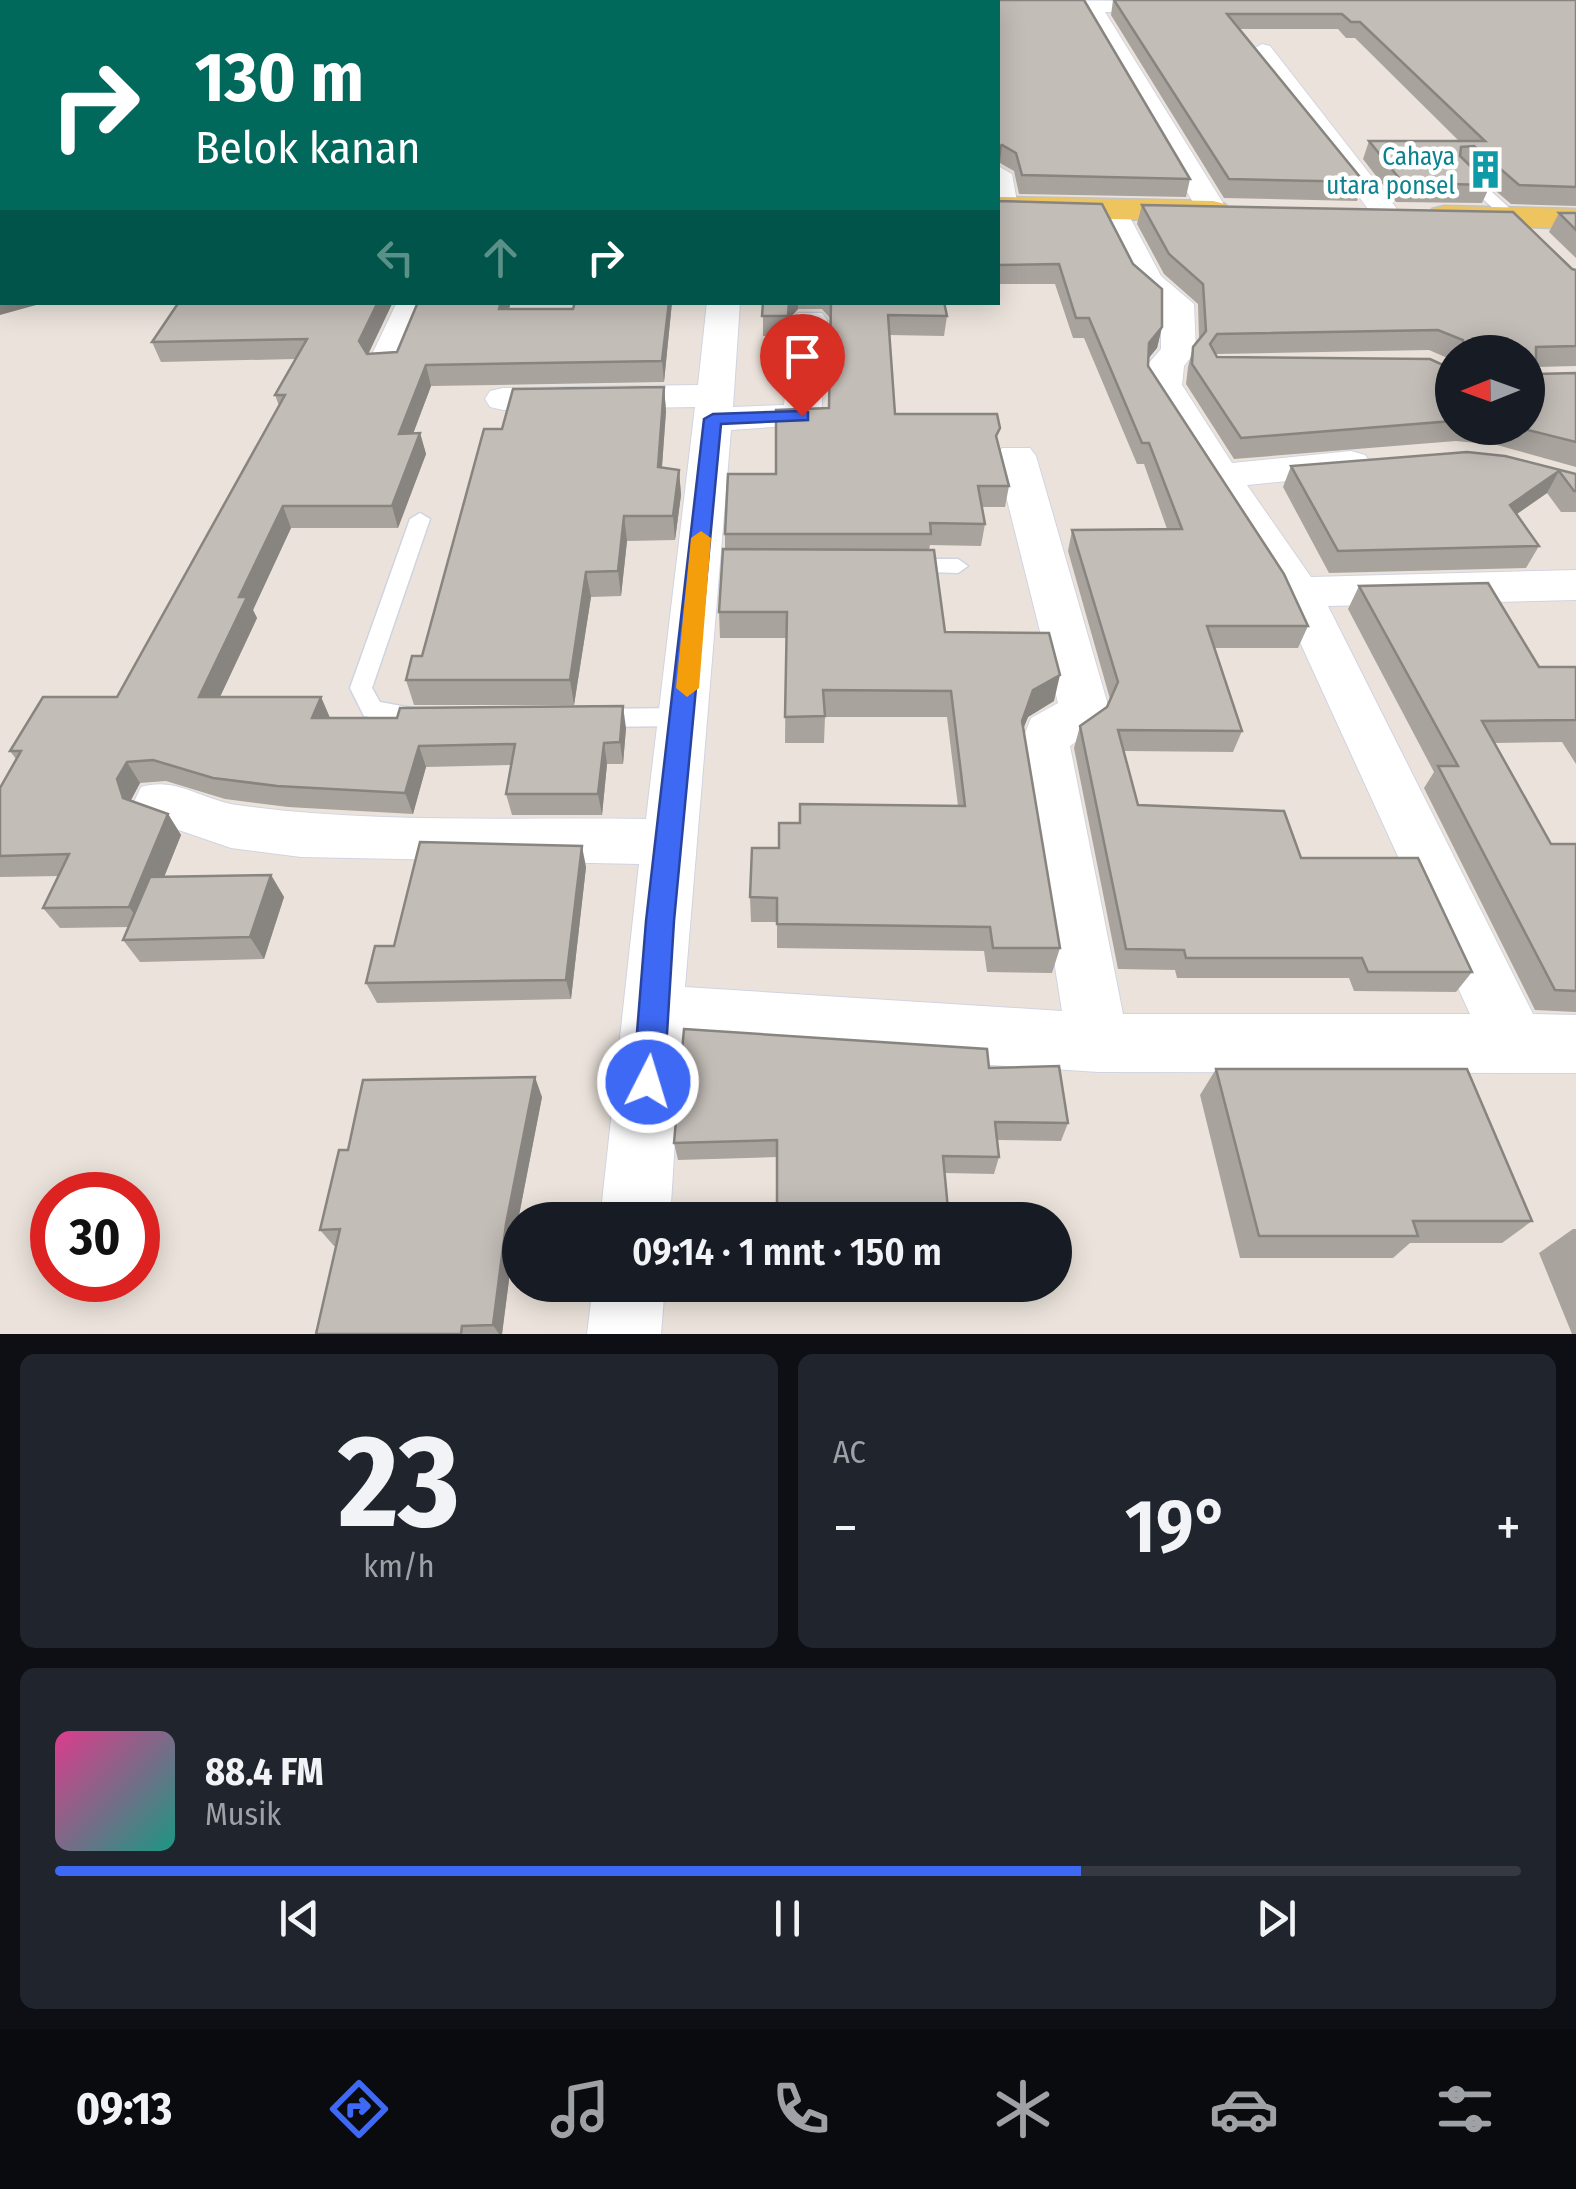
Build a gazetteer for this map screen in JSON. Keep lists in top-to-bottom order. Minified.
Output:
{"places":{"building":["Cahaya utara ponsel"]},"north":"left","page":{"turn":["130 m","Belok kanan"],"limit":"30","trip":"09:14 · 1 mnt · 150 m","tile":[["23","km/h"],"AC"],"heat":["−","19°","+"],"song":["88.4 FM","Musik"],"tabs":"09:13"}}
